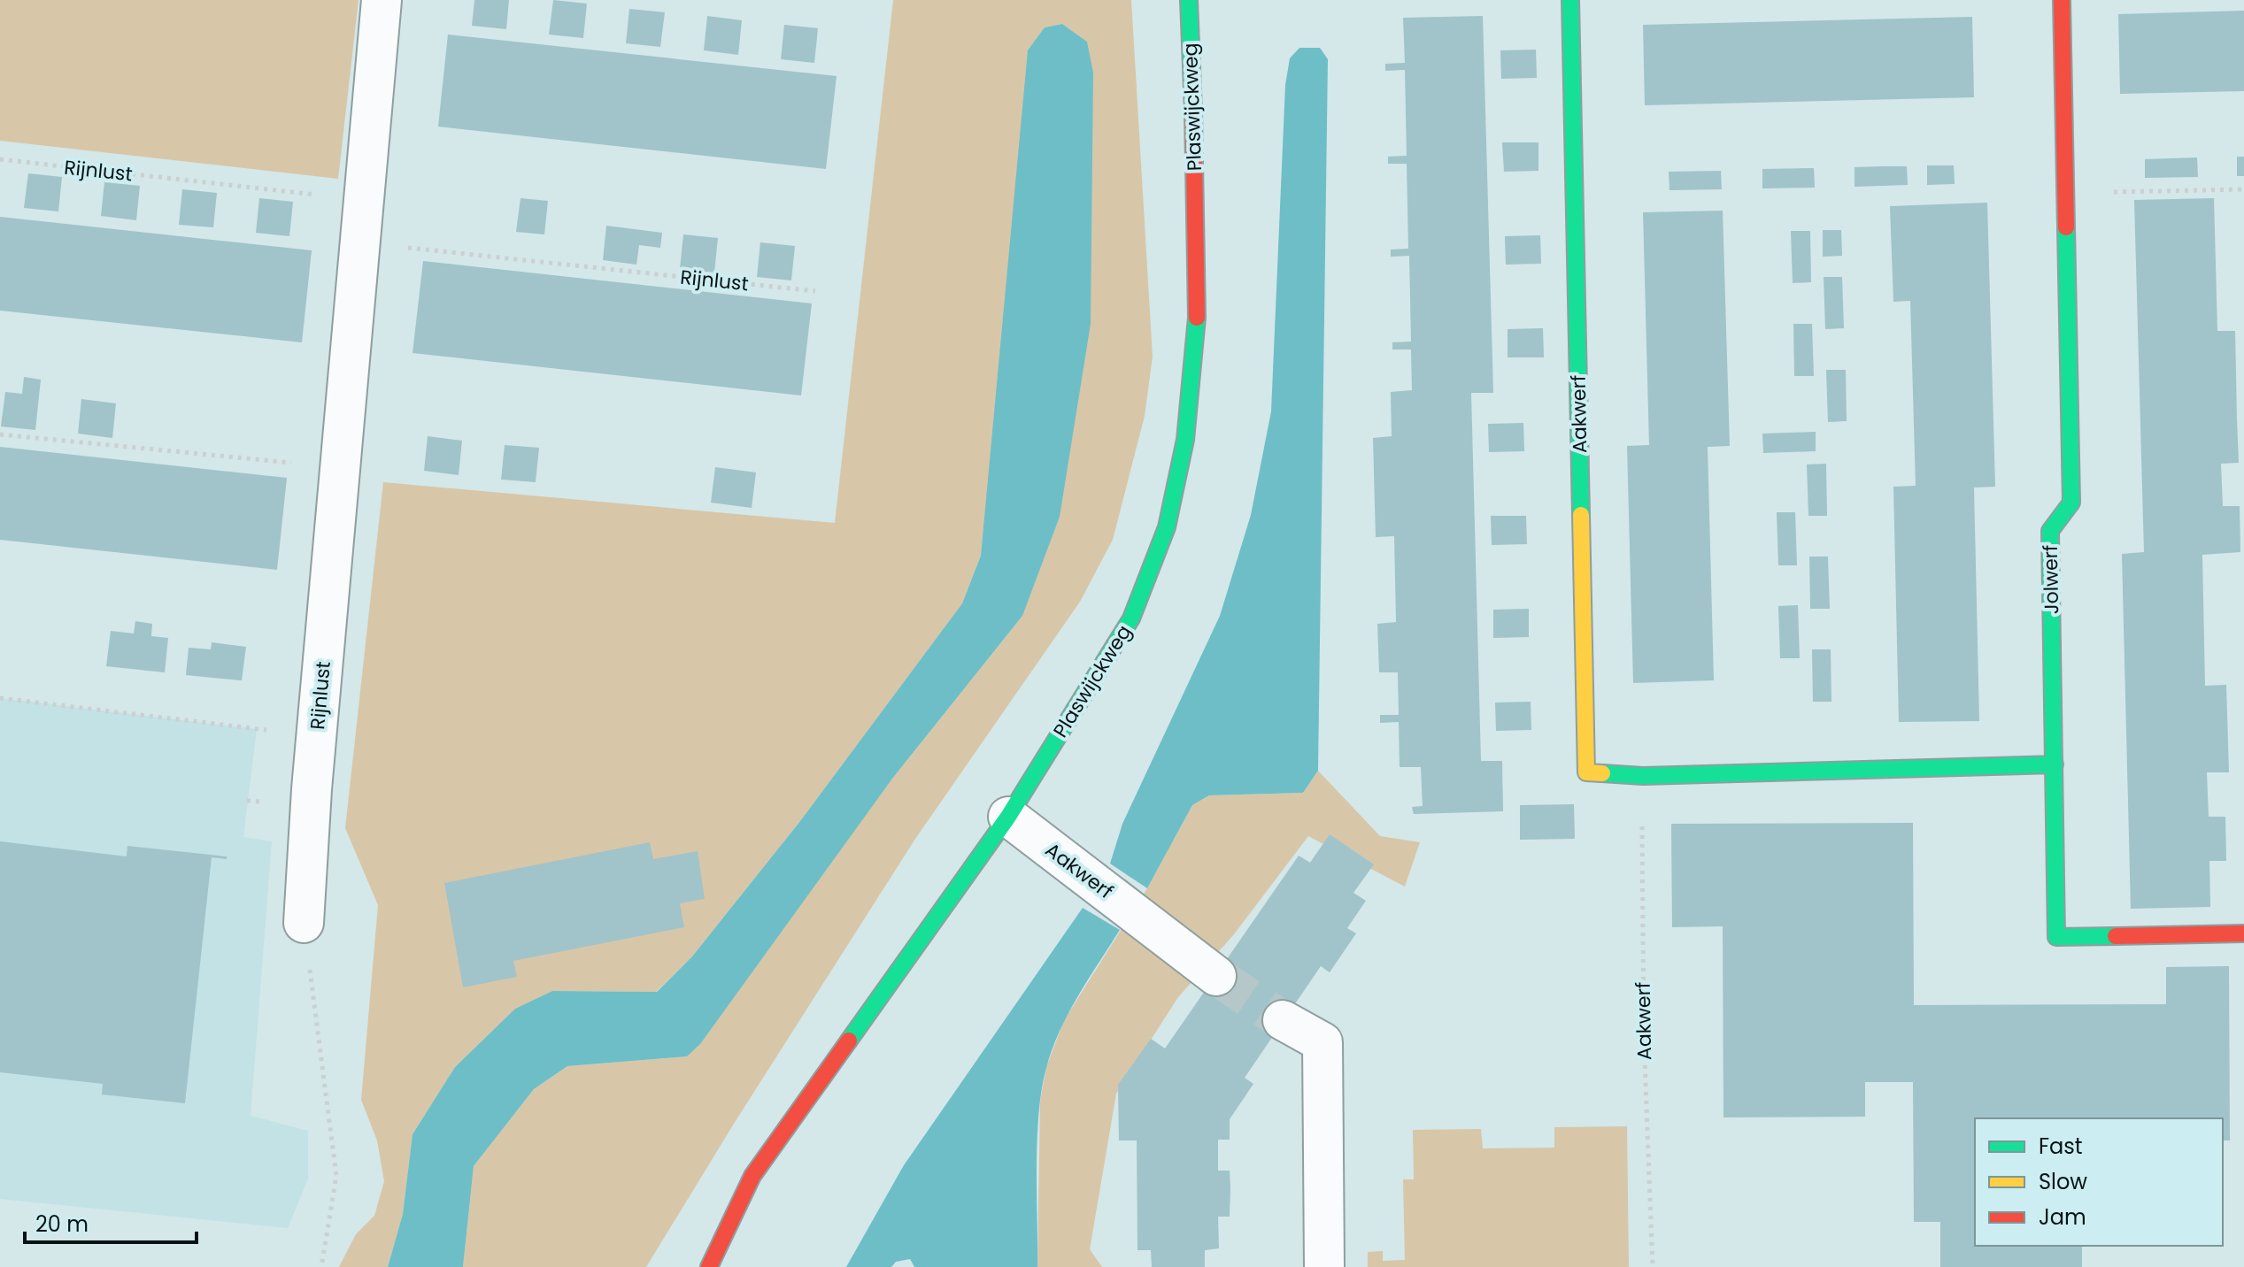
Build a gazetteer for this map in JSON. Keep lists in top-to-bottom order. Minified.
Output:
{"streets":{"street":["Plaswijckweg","Rijnlust","Aakwerf","Jolwerf"]},"crossings":[["Plaswijckweg","Aakwerf"],["Aakwerf","Jolwerf"]],"legend":["Fast","Slow","Jam"],"scale_bar":"20 m"}
